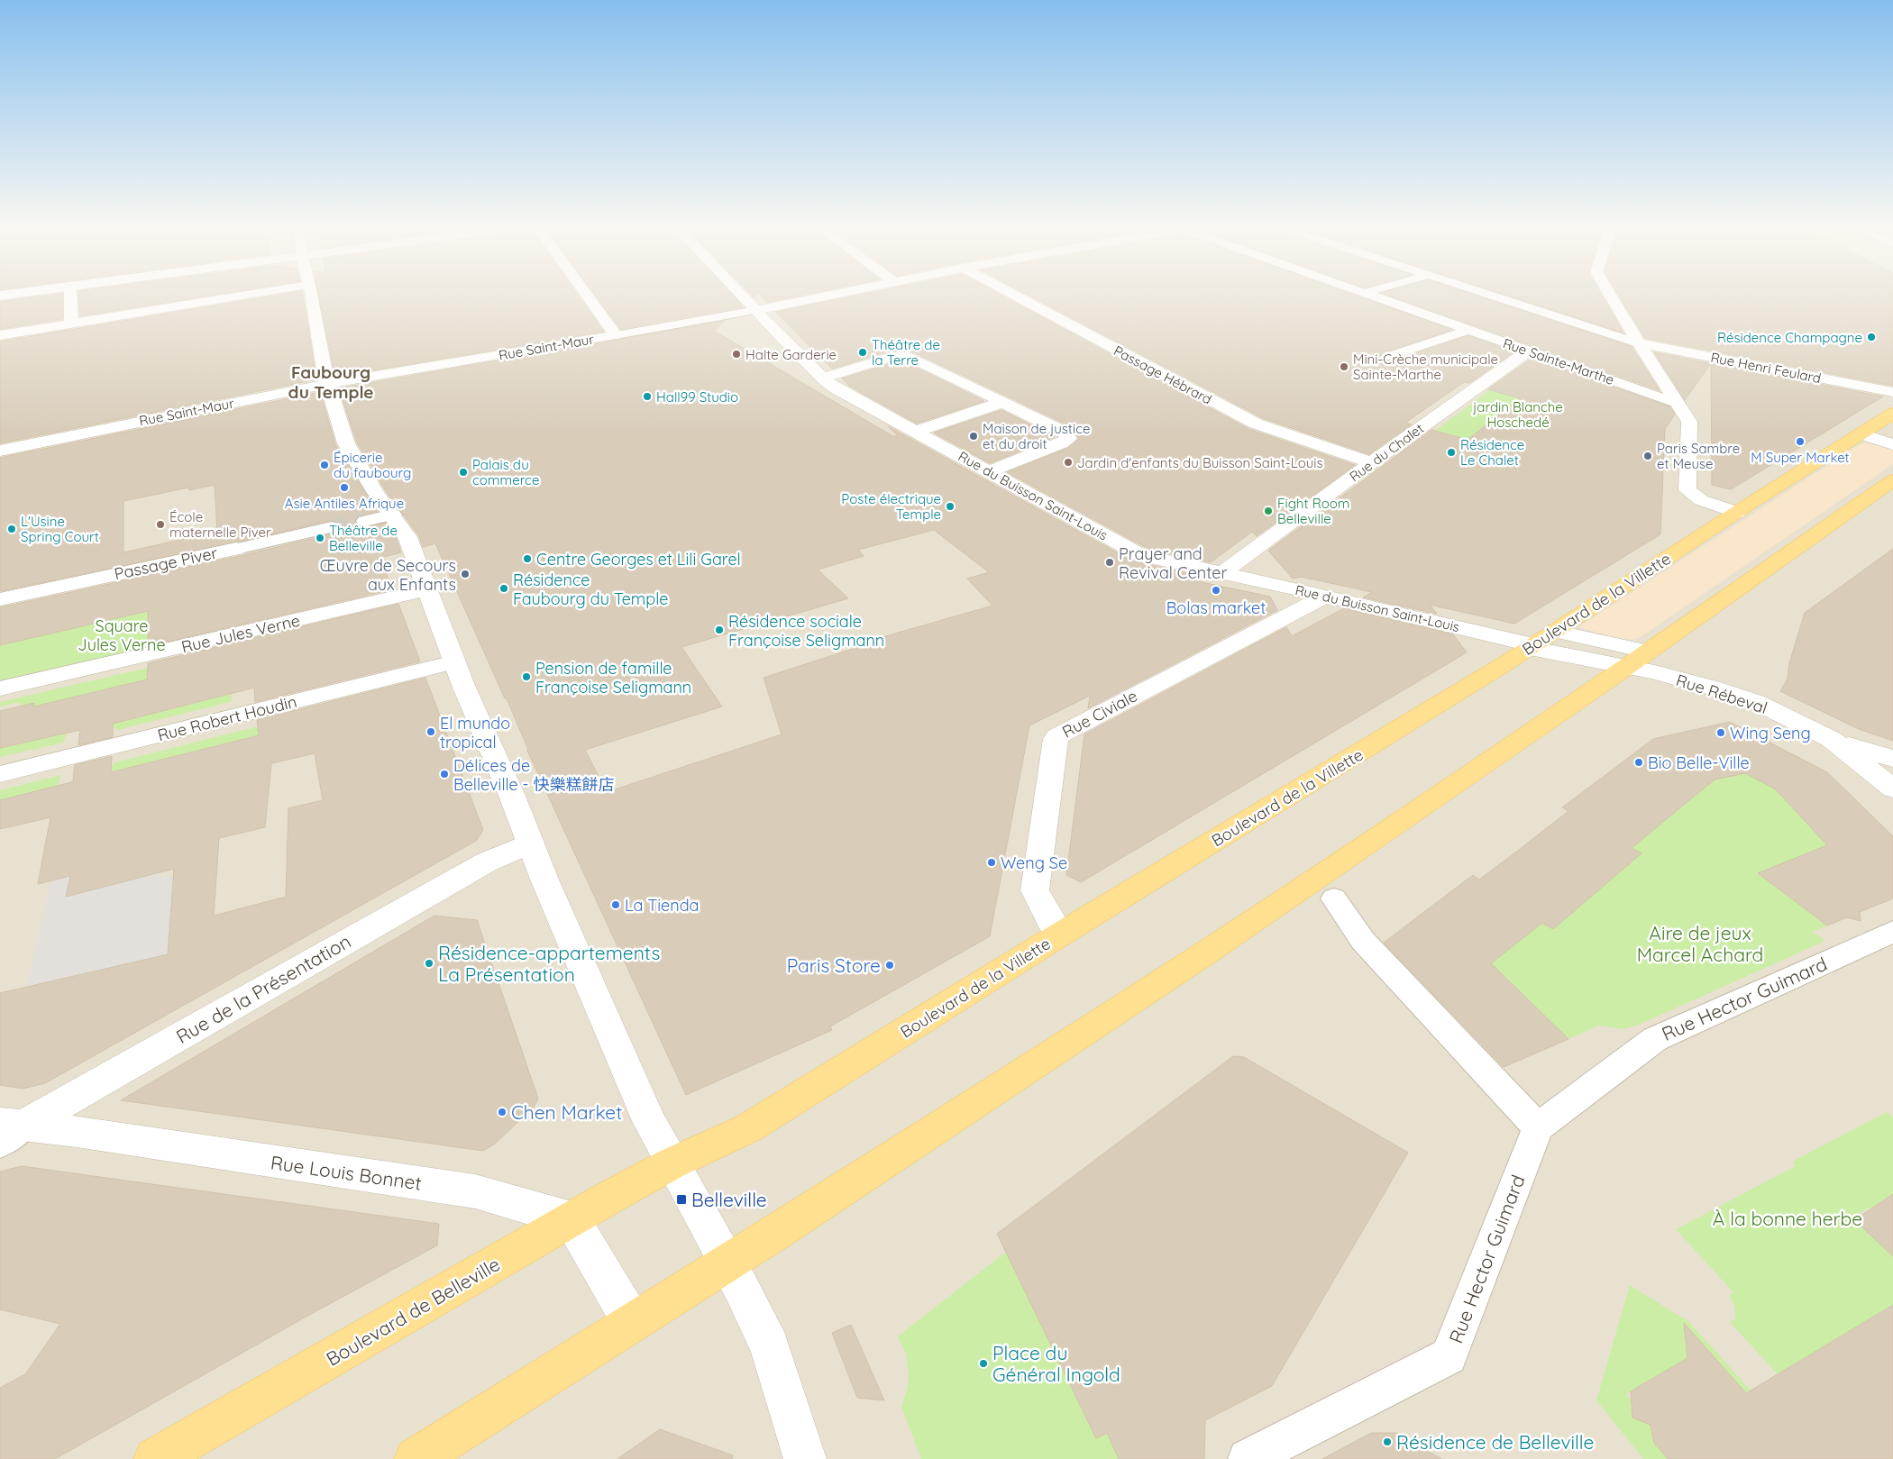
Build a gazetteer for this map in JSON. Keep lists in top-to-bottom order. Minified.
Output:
{"streets":{"main road":["Boulevard de la Villette","Boulevard de Belleville"],"street":["Rue Saint-Maur","Rue Sainte-Marthe","Rue Henri Feulard","Passage Hébrard","Rue du Chalet","Rue du Buisson Saint-Louis","Passage Piver","Rue Jules Verne","Rue Rébeval","Rue Civiale","Rue Robert Houdin","Rue de la Présentation","Rue Hector Guimard","Rue Louis Bonnet"]},"crossings":[["Rue Saint-Maur","Rue du Buisson Saint-Louis"],["Rue Sainte-Marthe","Rue du Chalet"],["Passage Hébrard","Rue du Chalet"],["Rue du Chalet","Rue du Buisson Saint-Louis"],["Rue du Buisson Saint-Louis","Boulevard de la Villette"],["Rue du Buisson Saint-Louis","Rue Rébeval"],["Rue du Buisson Saint-Louis","Rue Civiale"],["Boulevard de la Villette","Rue Rébeval"],["Boulevard de la Villette","Rue Civiale"],["Boulevard de la Villette","Boulevard de Belleville"],["Rue de la Présentation","Rue Louis Bonnet"],["Rue Louis Bonnet","Boulevard de Belleville"]],"districts":["Faubourg du Temple"],"parks":["jardin Blanche Hoschedé","Square Jules Verne","Aire de jeux Marcel Achard","À la bonne herbe"],"places":{"other":["Résidence Champagne","Théâtre de la Terre","Halte Garderie","Mini-Crèche municipale Sainte-Marthe","Hall99 Studio","Maison de justice et du droit","M Super Market","Résidence Le Chalet","Paris Sambre et Meuse","Jardin d'enfants du Buisson Saint-Louis","Épicerie du faubourg","Palais du commerce","Asie Antiles Afrique","Poste électrique Temple","Fight Room Belleville","École maternelle Piver","L'Usine Spring Court","Théâtre de Belleville","Centre Georges et Lili Garel","Prayer and Revival Center","Œuvre de Secours aux Enfants","Résidence Faubourg du Temple","Bolas market","Résidence sociale Françoise Seligmann","Pension de famille Françoise Seligmann","El mundo tropical","Wing Seng","Bio Belle-Ville","Délices de Belleville - 快樂糕餅店","Weng Se","La Tienda","Résidence-appartements La Présentation","Paris Store","Chen Market","Place du Général Ingold","Résidence de Belleville"],"transit":["Belleville"]}}
